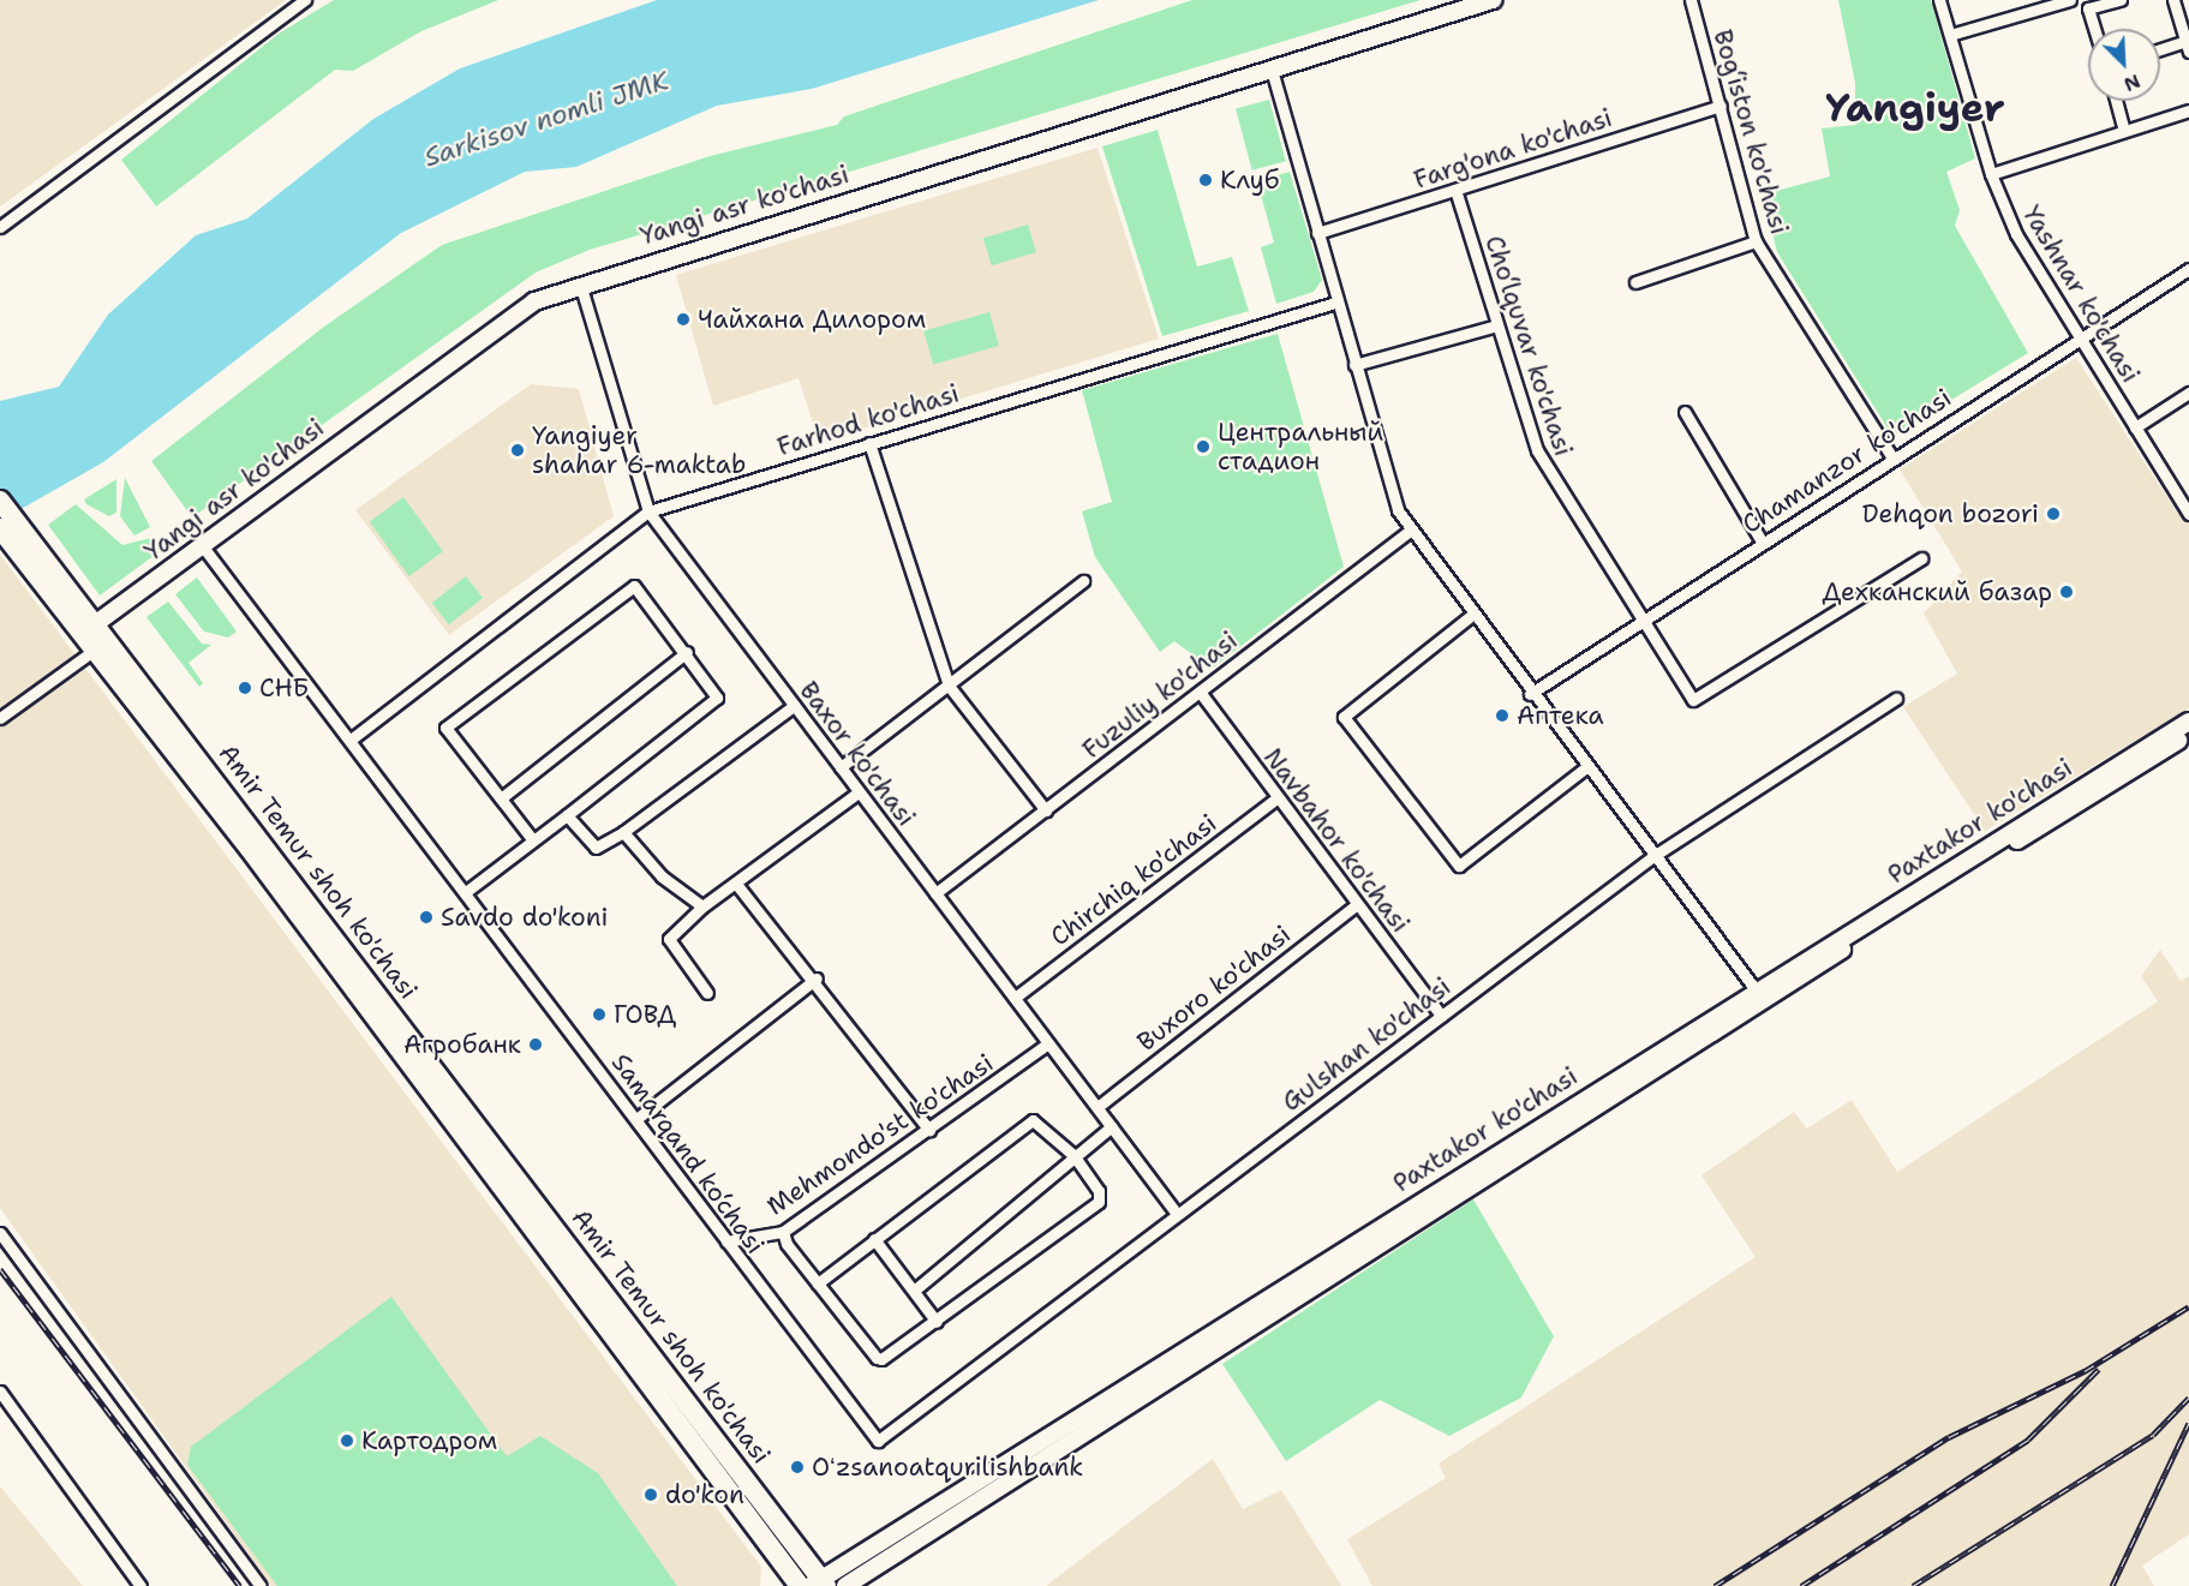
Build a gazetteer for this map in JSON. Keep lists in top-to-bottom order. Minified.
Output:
{"streets":{"highway":["Amir Temur shoh ko'chasi"],"main road":["Yangi asr ko'chasi","Paxtakor ko'chasi"],"street":["Bog‘iston ko'chasi","Farg'ona ko'chasi","Yashnar ko'chasi","Cho‘lquvar ko'chasi","Farhod ko'chasi","Chamanzor ko'chasi","Fuzuliy ko'chasi","Baxor ko'chasi","Navbahor ko'chasi","Chirchiq ko'chasi","Buxoro ko'chasi","Gulshan ko'chasi","Mehmondo'st ko'chasi","Samarqand ko‘chasi"]},"crossings":[["Bog‘iston ko'chasi","Farg'ona ko'chasi"],["Bog‘iston ko'chasi","Chamanzor ko'chasi"],["Farg'ona ko'chasi","Cho‘lquvar ko'chasi"],["Yangi asr ko'chasi","Baxor ko'chasi"],["Yangi asr ko'chasi","Amir Temur shoh ko'chasi"],["Yangi asr ko'chasi","Samarqand ko‘chasi"],["Yashnar ko'chasi","Chamanzor ko'chasi"],["Cho‘lquvar ko'chasi","Chamanzor ko'chasi"],["Farhod ko'chasi","Baxor ko'chasi"],["Farhod ko'chasi","Samarqand ko‘chasi"],["Fuzuliy ko'chasi","Baxor ko'chasi"],["Fuzuliy ko'chasi","Navbahor ko'chasi"],["Baxor ko'chasi","Chirchiq ko'chasi"],["Baxor ko'chasi","Buxoro ko'chasi"],["Baxor ko'chasi","Gulshan ko'chasi"],["Baxor ko'chasi","Mehmondo'st ko'chasi"],["Paxtakor ko'chasi","Amir Temur shoh ko'chasi"],["Navbahor ko'chasi","Chirchiq ko'chasi"],["Navbahor ko'chasi","Buxoro ko'chasi"],["Navbahor ko'chasi","Gulshan ko'chasi"],["Gulshan ko'chasi","Samarqand ko‘chasi"],["Mehmondo'st ko'chasi","Samarqand ko‘chasi"]],"districts":["Yangiyer"],"water":["Sarkisov nomli JMK"],"places":["Клуб","Чайхана Дилором","Центральный стадион","Yangiyer shahar 6-maktab","Dehqon bozori","Дехканский базар","СНБ","Аптека","Savdo do'koni","ГОВД","Агробанк","Картодром","Oʻzsanoatqurilishbank","do'kon"],"north":"bottom right"}
